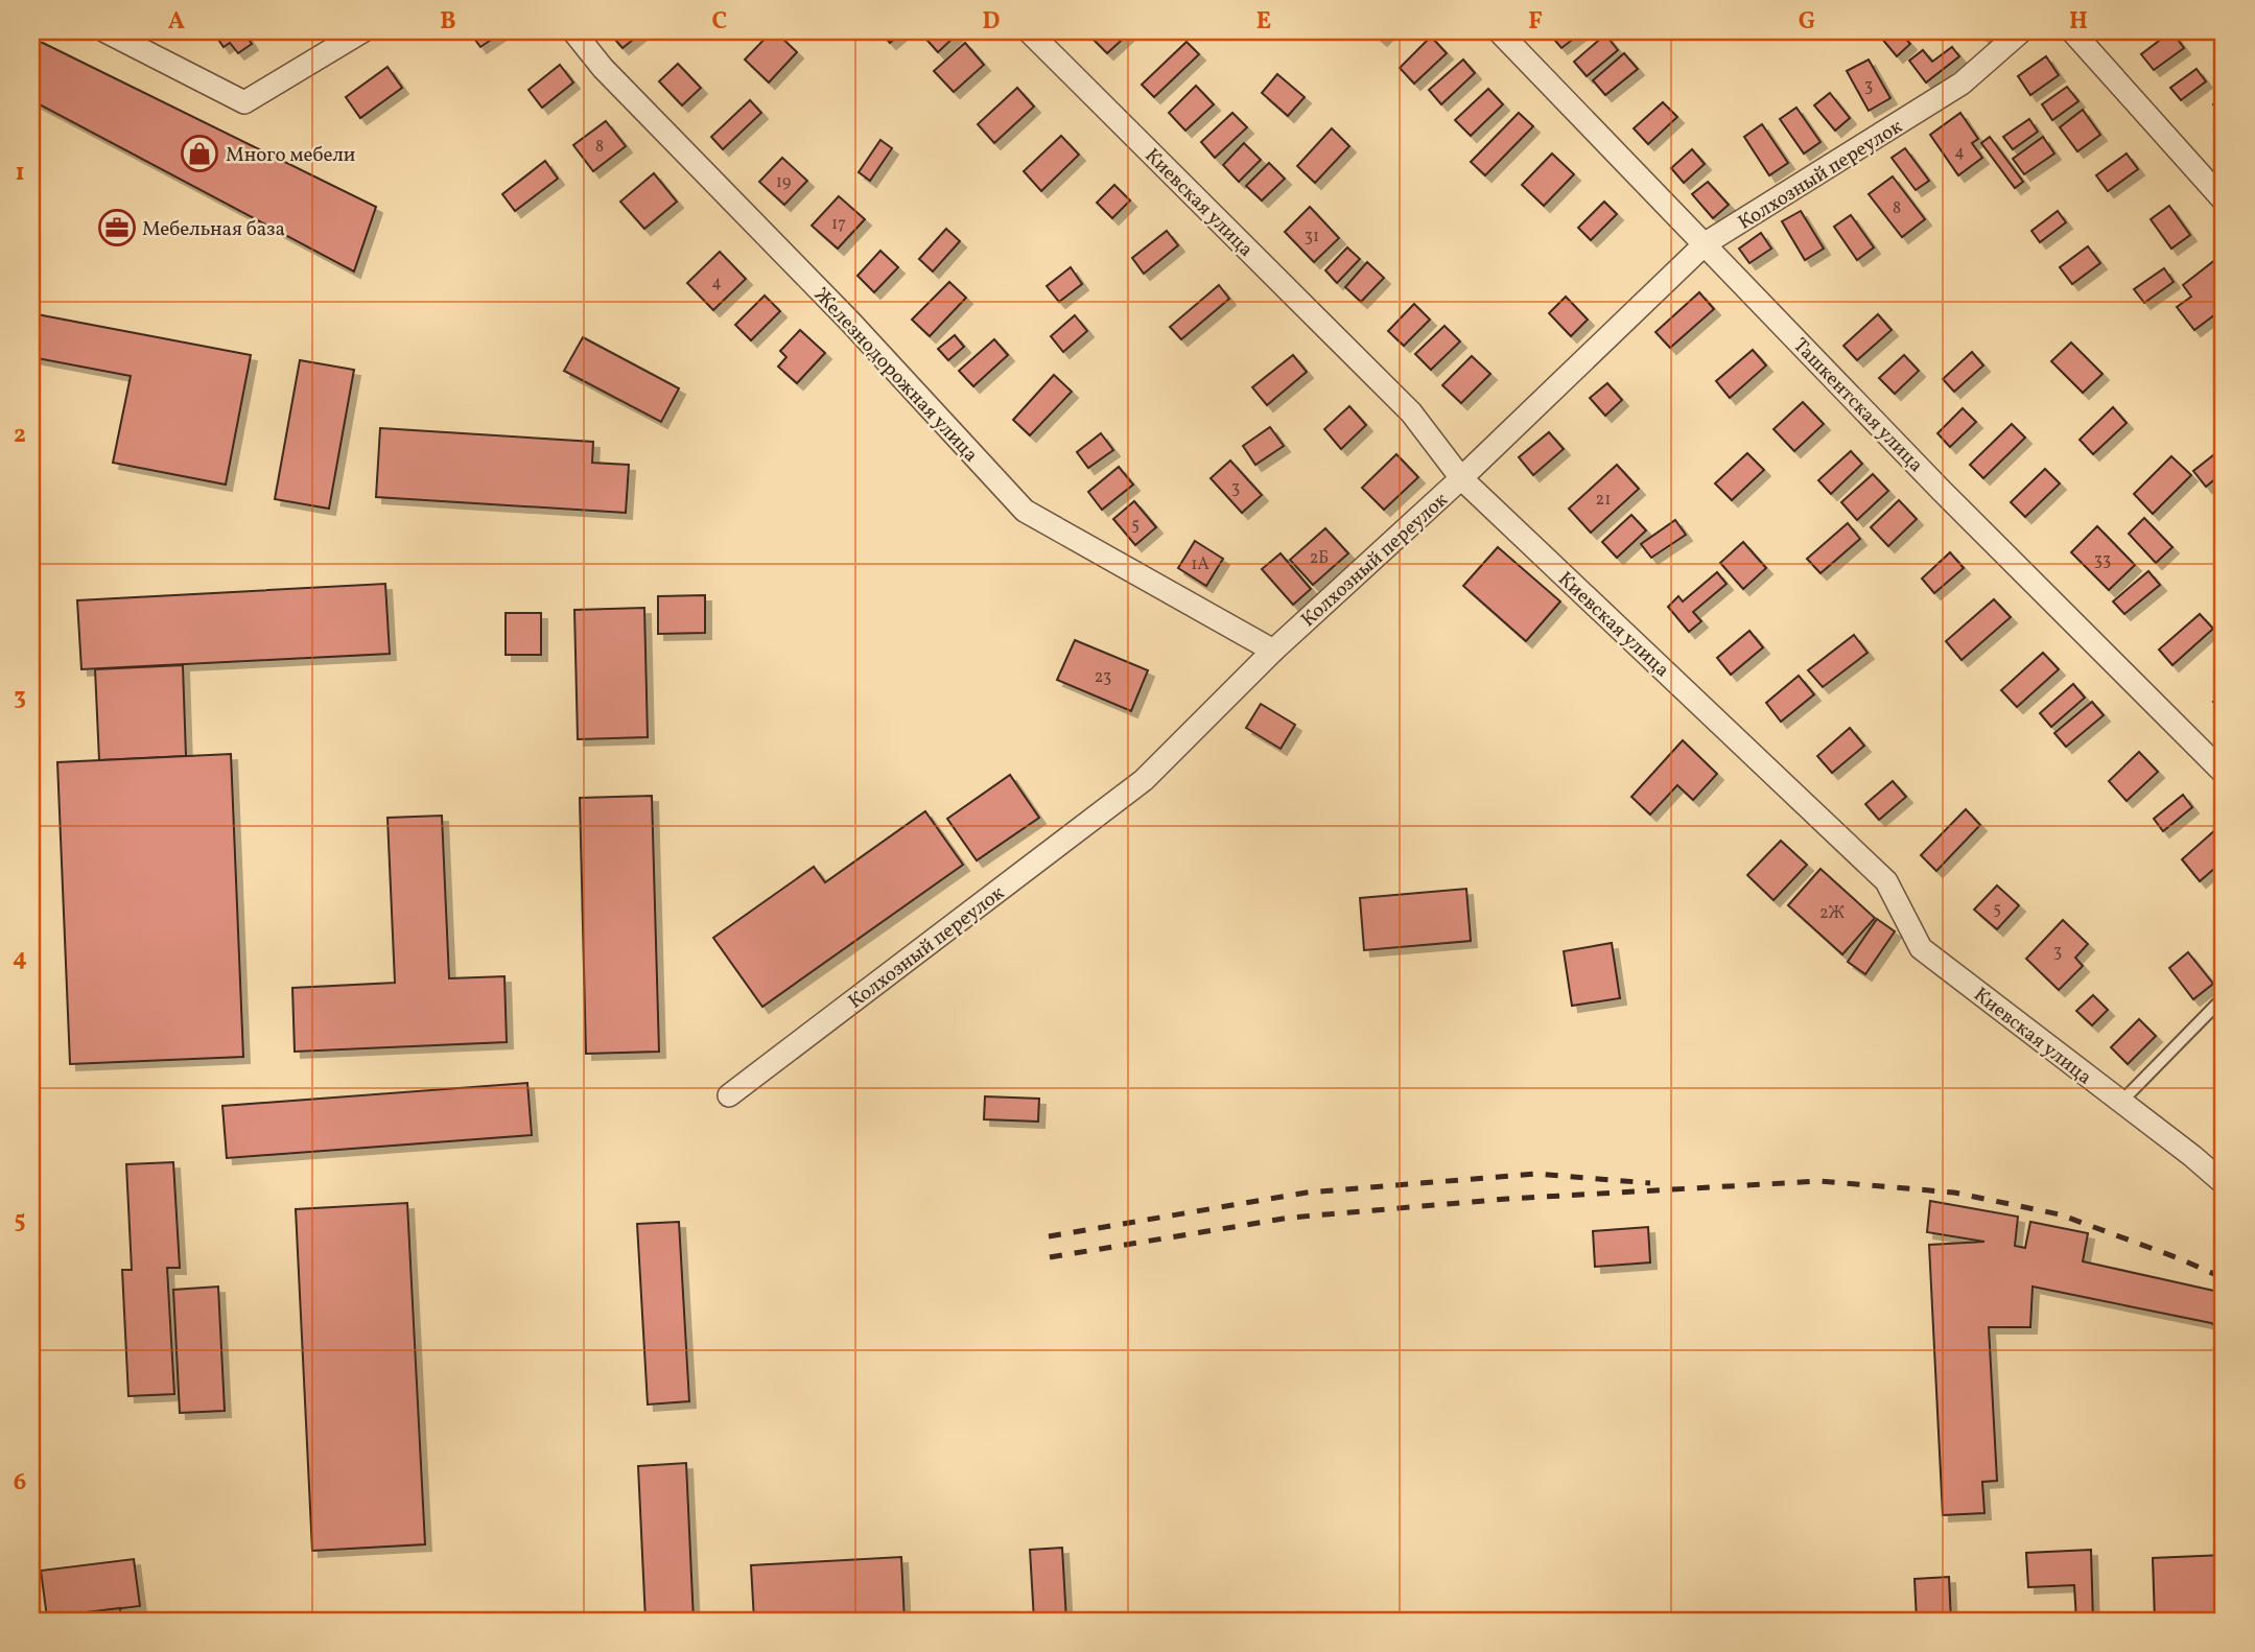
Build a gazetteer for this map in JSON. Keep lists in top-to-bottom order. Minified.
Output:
{"streets":{"street":["Колхозный переулок","Киевская улица","Железнодорожная улица","Ташкентская улица"]},"crossings":[["Колхозный переулок","Киевская улица"],["Колхозный переулок","Железнодорожная улица"],["Колхозный переулок","Ташкентская улица"]],"places":{"shop":["Много мебели"],"office":["Мебельная база"]},"house_numbers":["3","8","4","19","8","17","31","4","3","21","5","2Б","33","1А","23","5","2Ж","3"],"grid":{"columns":["A","B","C","D","E","F","G","H"],"rows":["1","2","3","4","5","6"]}}
